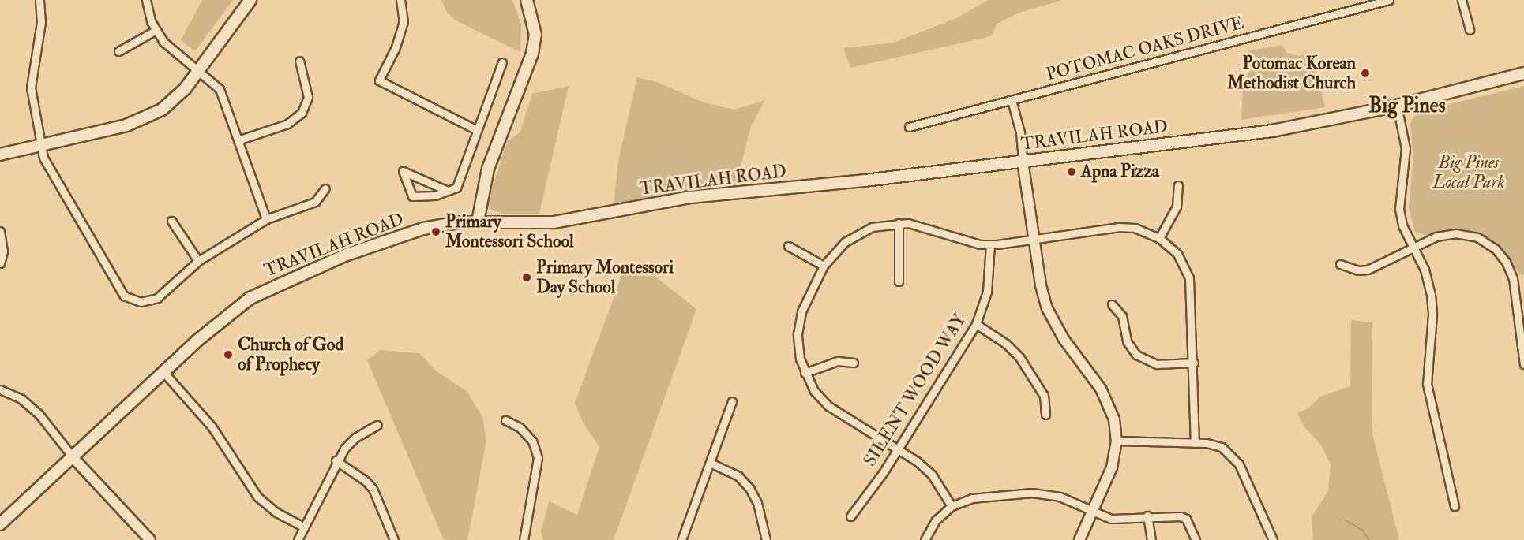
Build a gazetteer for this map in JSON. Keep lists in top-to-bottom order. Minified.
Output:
{"streets":{"main road":["TRAVILAH ROAD"],"street":["POTOMAC OAKS DRIVE","SILENT WOOD WAY"]},"districts":["Big Pines"],"parks":["Big Pines Local Park"],"places":["Potomac Korean Methodist Church","Apna Pizza","Primary Montessori School","Primary Montessori Day School","Church of God of Prophecy"]}
